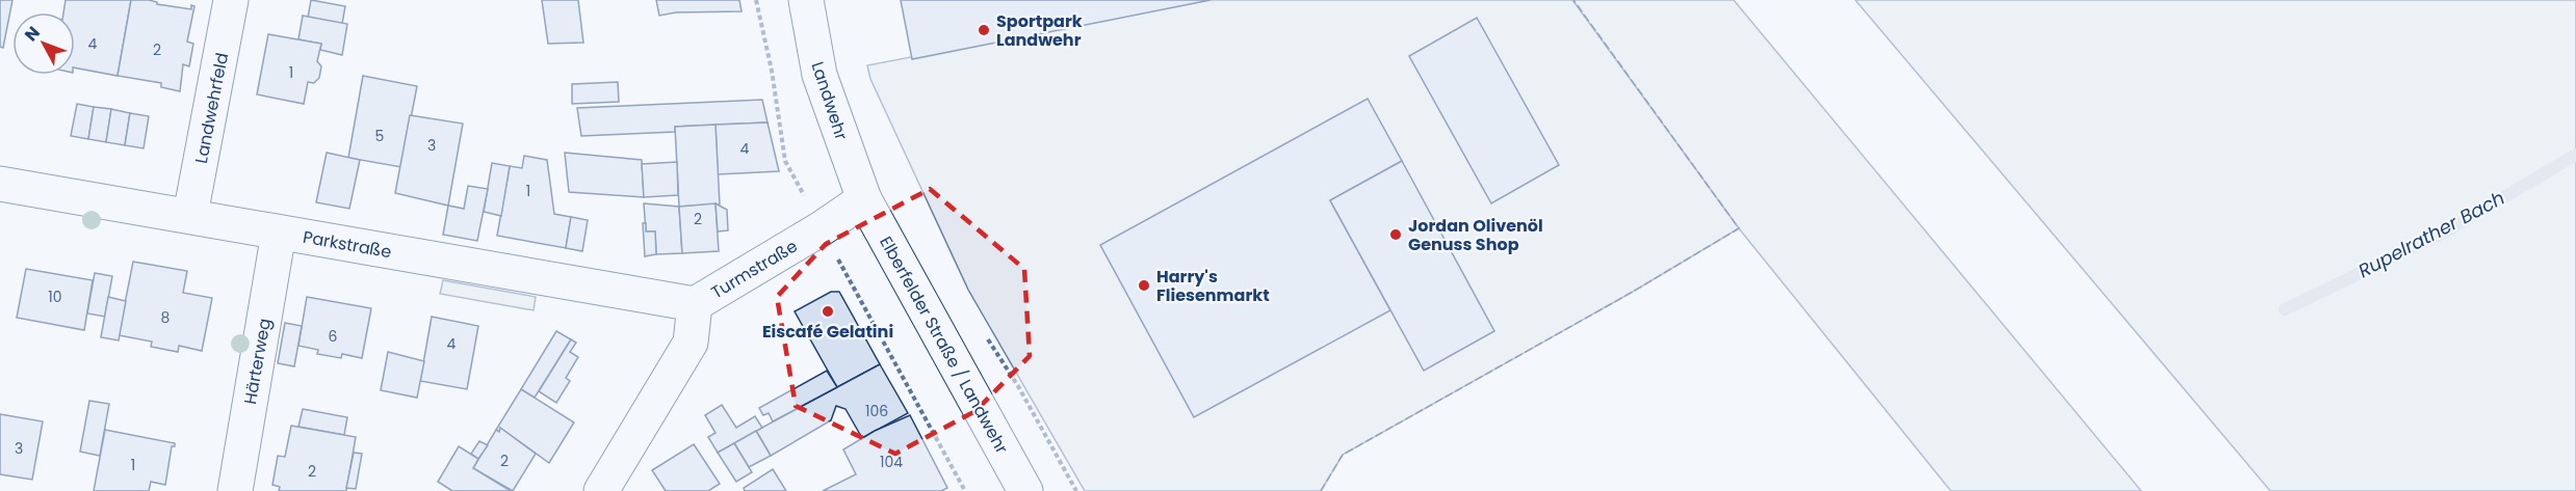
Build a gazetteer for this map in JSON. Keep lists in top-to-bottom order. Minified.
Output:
{"streets":{"street":["Landwehr","Landwehrfeld","Parkstraße","Turmstraße","Elberfelder Straße / Landwehr","Härterweg"]},"crossings":[["Landwehr","Turmstraße"],["Landwehr","Elberfelder Straße / Landwehr"],["Landwehrfeld","Parkstraße"],["Parkstraße","Turmstraße"],["Parkstraße","Härterweg"],["Turmstraße","Elberfelder Straße / Landwehr"]],"water":["Rupelrather Bach"],"places":["Sportpark Landwehr","Jordan Olivenöl Genuss Shop","Harry's Fliesenmarkt","Eiscafé Gelatini"],"house_numbers":["4","2","1","5","3","4","1","2","10","8","6","4","106","3","2","104","1","2"],"north":"top left"}
